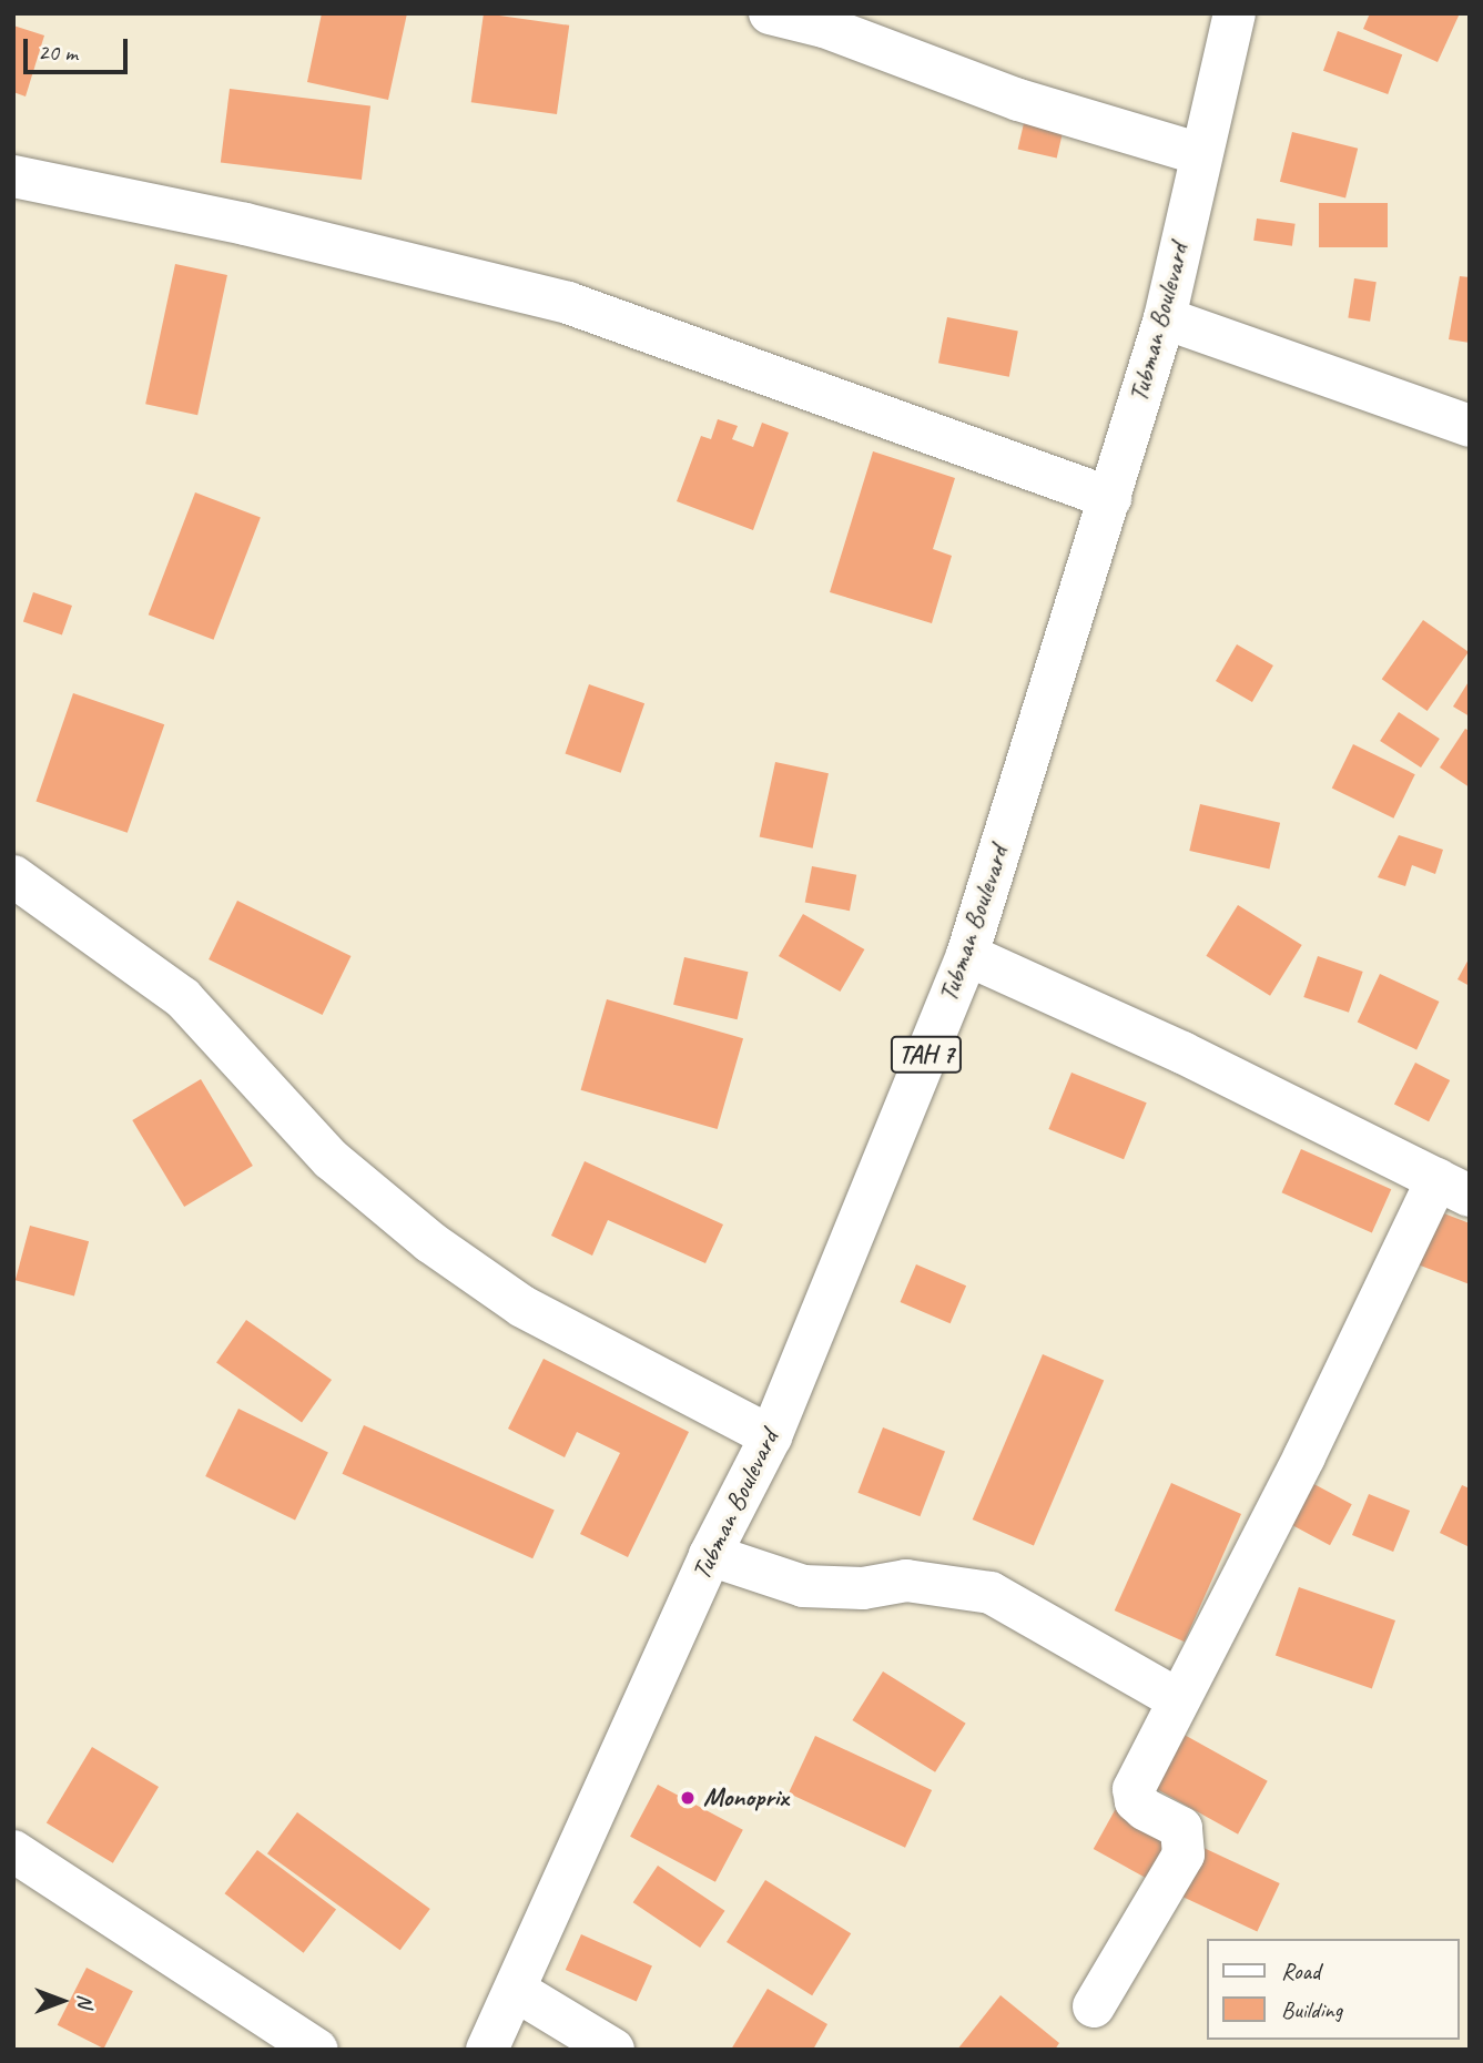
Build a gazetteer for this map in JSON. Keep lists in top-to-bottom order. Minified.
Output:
{"streets":{"main road":["Tubman Boulevard","TAH 7"]},"places":["Monoprix"],"legend":["Road","Building"],"scale_bar":"20 m","north":"right"}
